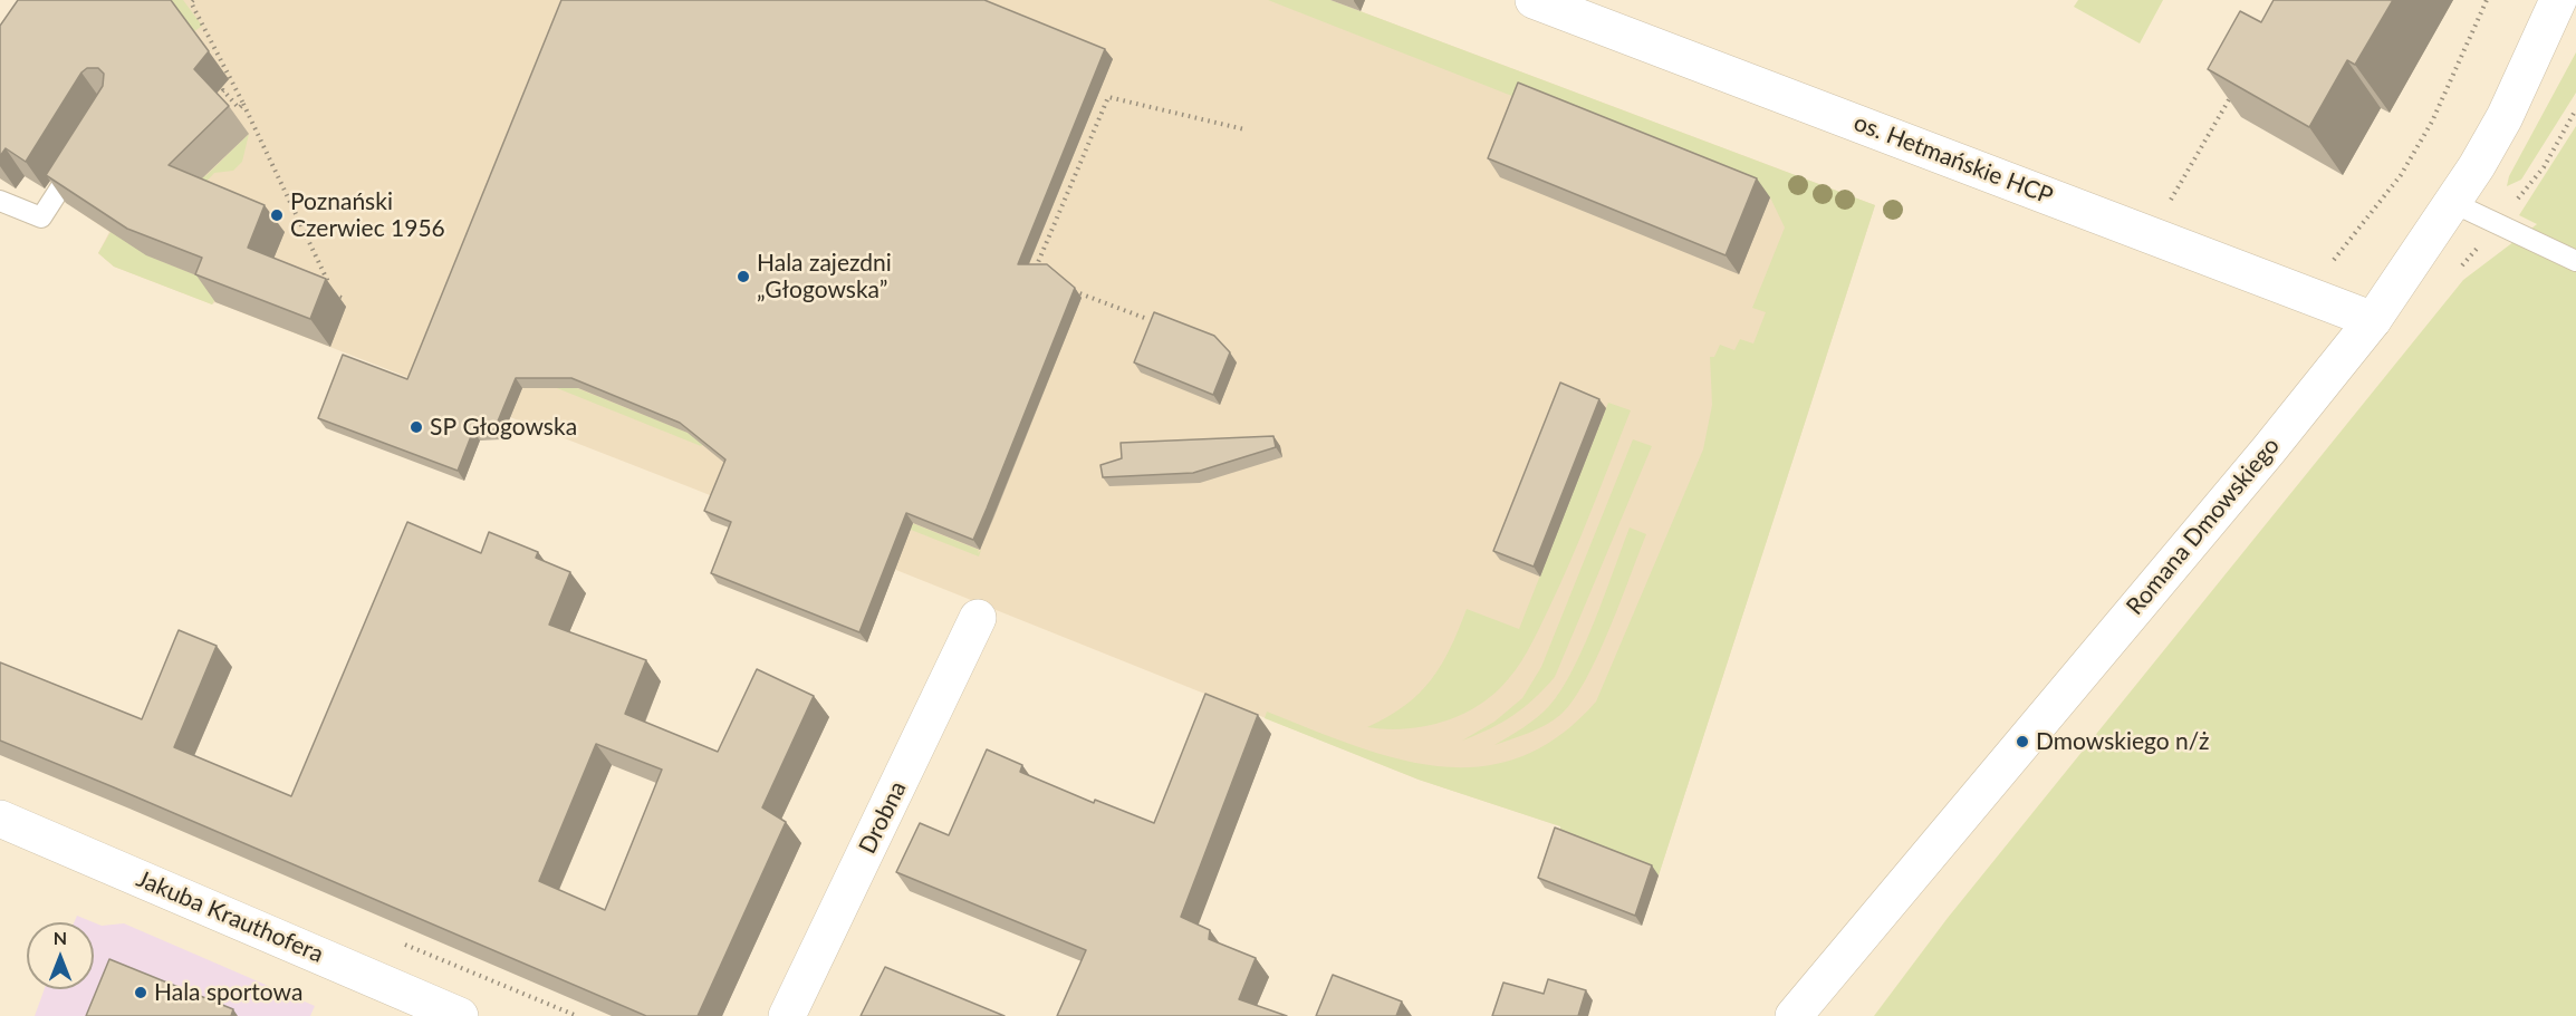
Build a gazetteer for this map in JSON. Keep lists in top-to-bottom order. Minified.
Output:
{"streets":{"street":["os. Hetmańskie HCP","Romana Dmowskiego","Drobna","Jakuba Krauthofera"]},"crossings":[["os. Hetmańskie HCP","Romana Dmowskiego"]],"places":["Poznański Czerwiec 1956","Hala zajezdni „Głogowska”","SP Głogowska","Dmowskiego n/ż","Hala sportowa"],"north":"top"}
